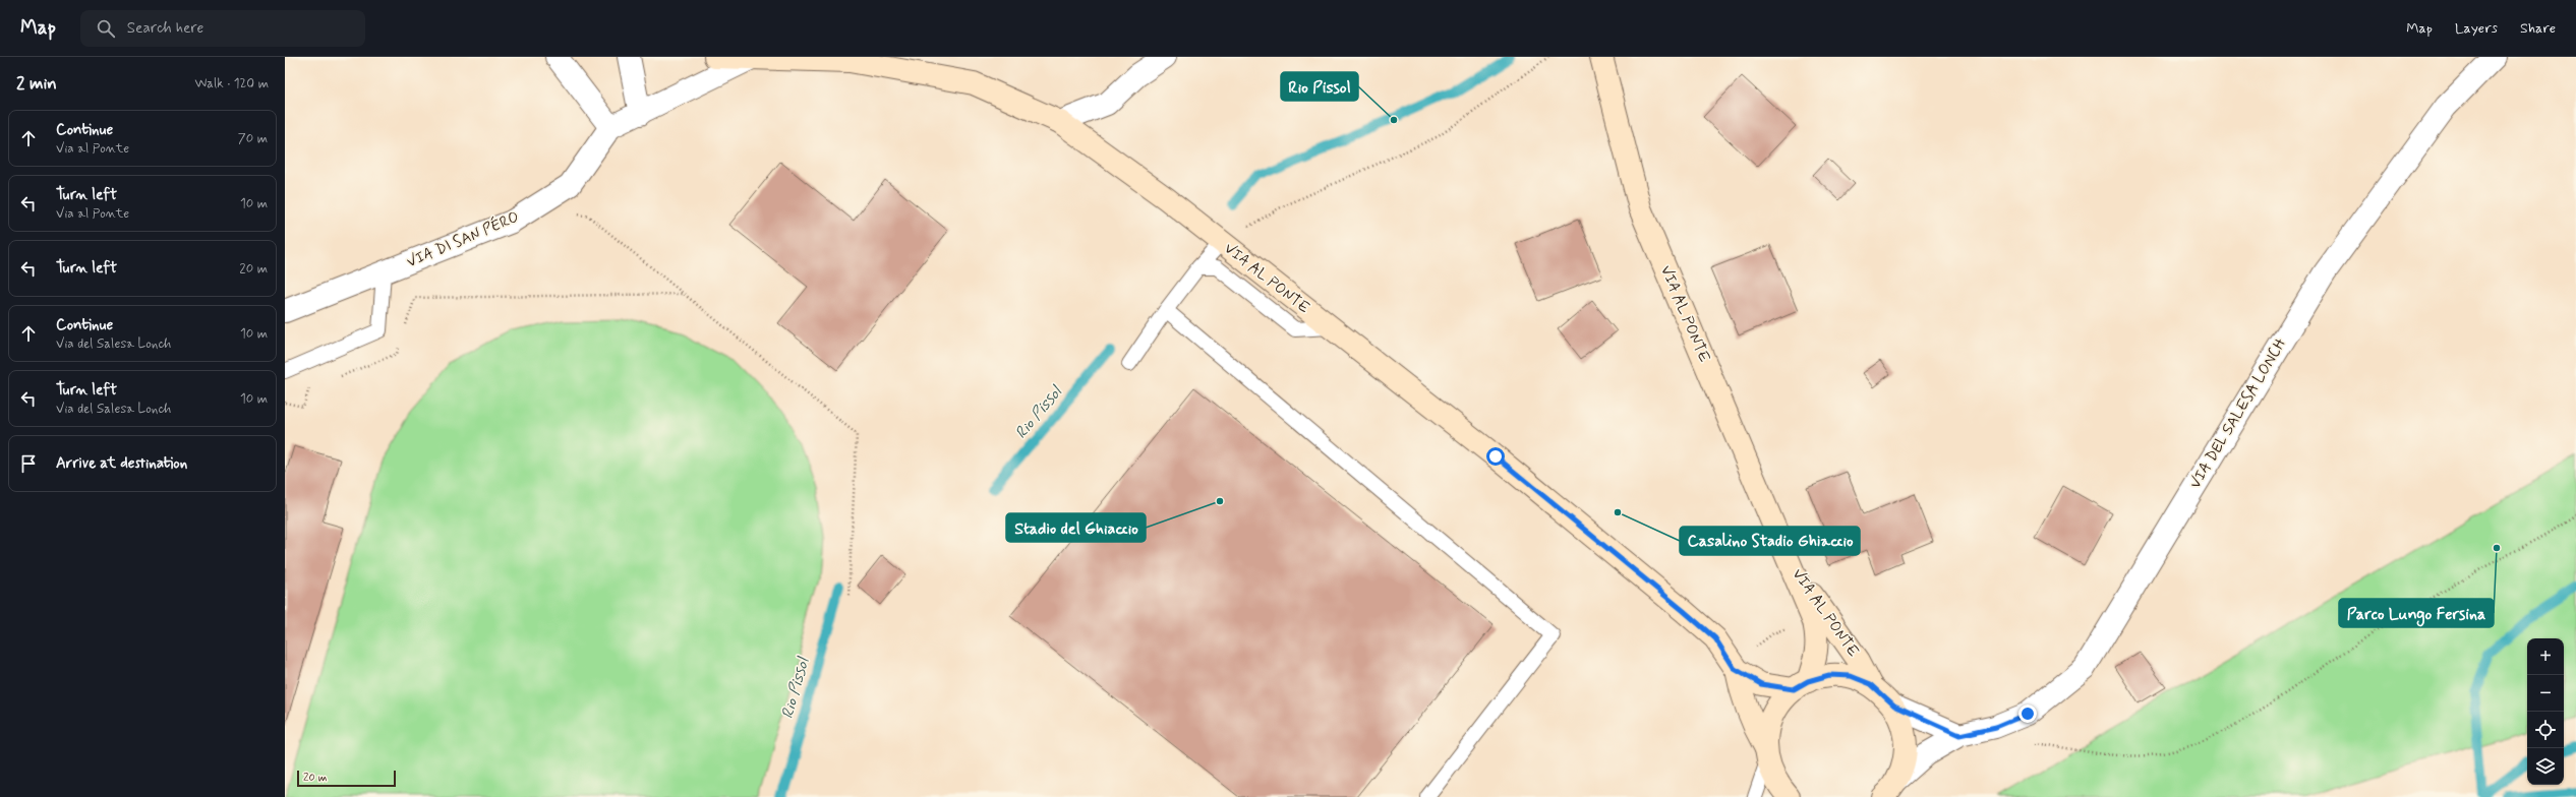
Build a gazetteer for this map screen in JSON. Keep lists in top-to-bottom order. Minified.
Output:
{"streets":{"street":["VIA DI SAN PÉRO","VIA AL PONTE","VIA DEL SALESA LONCH"]},"water":["Rio Pissol"],"places":["Rio Pissol","Stadio del Ghiaccio","Casalino Stadio Ghiaccio","Parco Lungo Fersina"],"scale_bar":"20 m","page":{"header":"Map","search":"Search here","nav":["Map","Layers","Share"],"heading":["2 min","Walk · 120 m"],"list":[["Continue","Via al Ponte","70 m"],["Turn left","Via al Ponte","10 m"],["Turn left","20 m"],["Continue","Via del Salesa Lonch","10 m"],["Turn left","Via del Salesa Lonch","10 m"],"Arrive at destination"],"map_buttons":["+","−"],"scale":"20 m"}}
